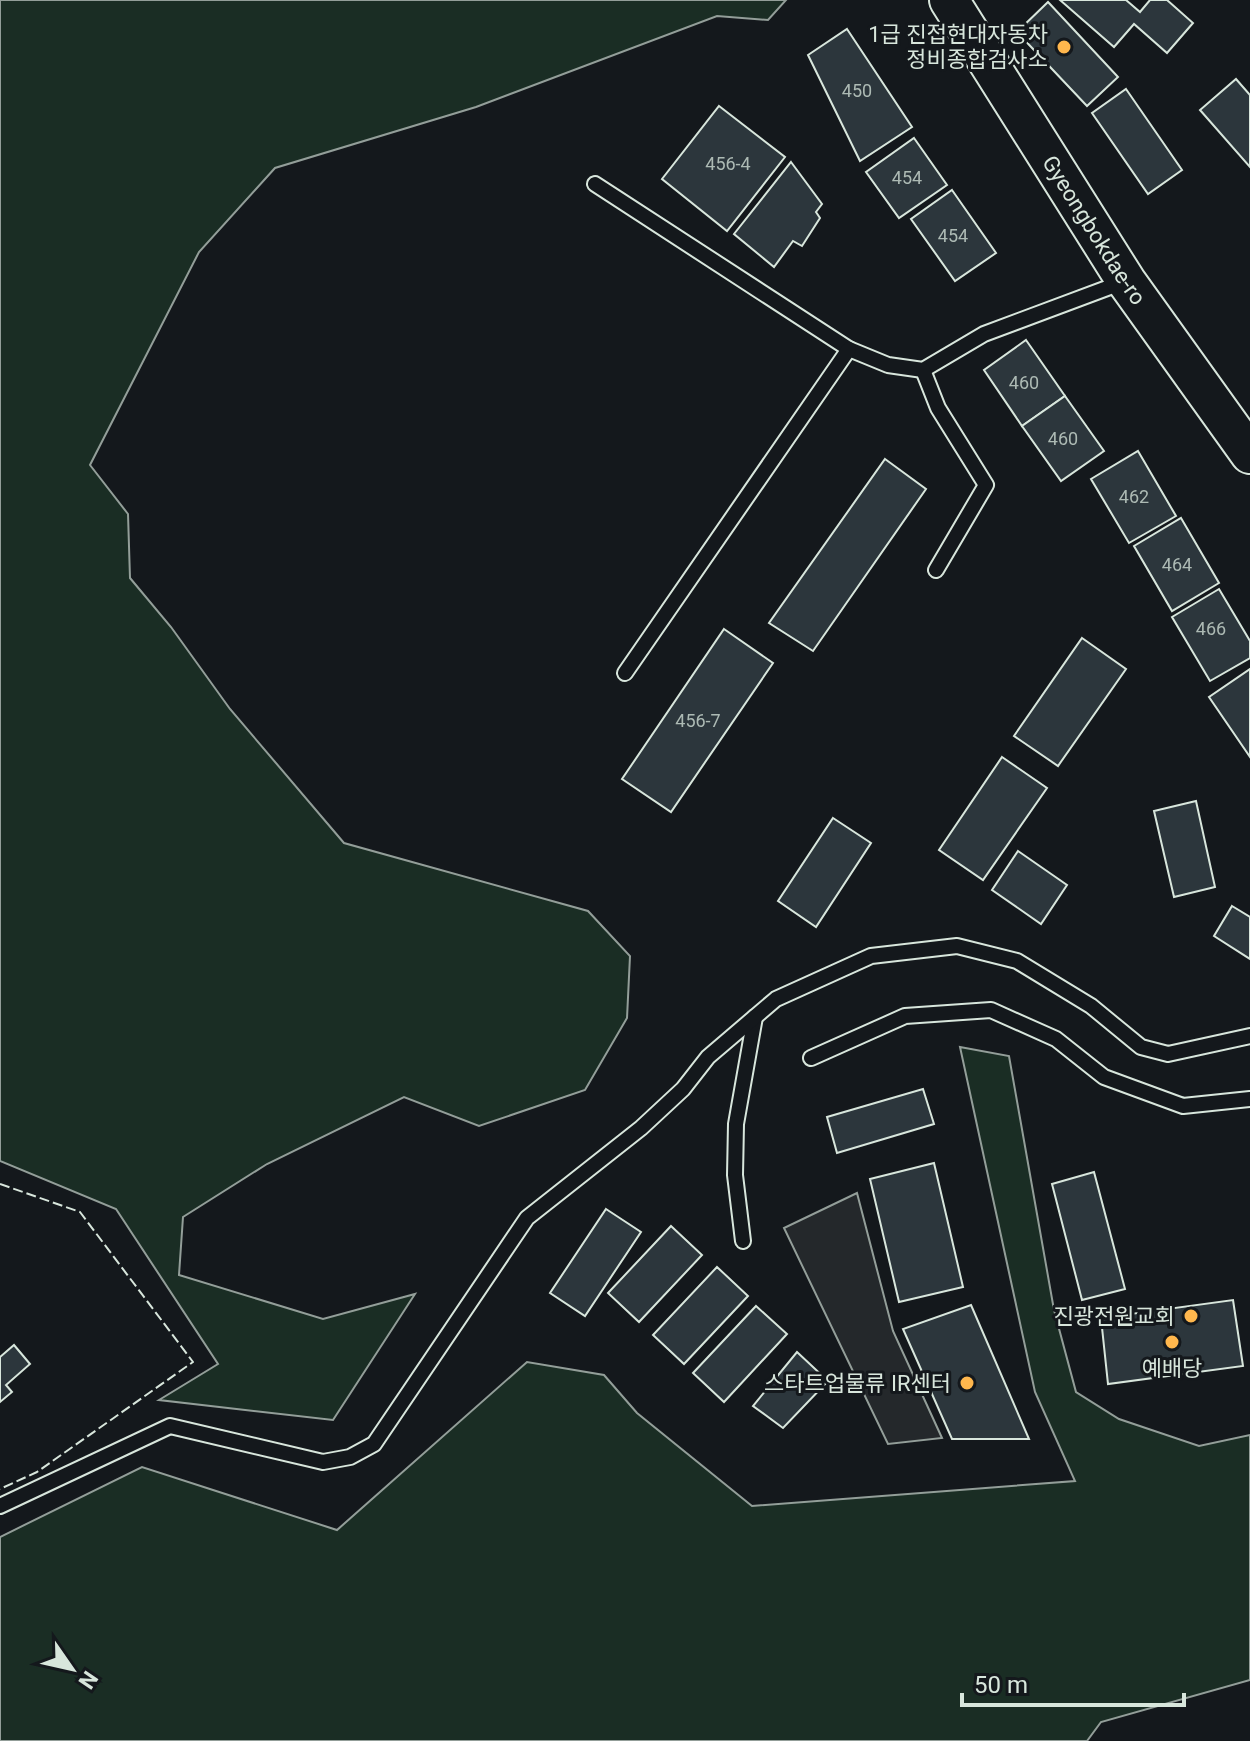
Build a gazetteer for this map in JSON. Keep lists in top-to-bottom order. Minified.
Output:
{"streets":{"street":["Gyeongbokdae-ro"]},"places":["1급 진접현대자동차 정비종합검사소","진광전원교회","예배당","스타트업물류 IR센터"],"house_numbers":["450","456-4","454","454","460","460","462","464","466","456-7"],"scale_bar":"50 m","north":"bottom right"}
